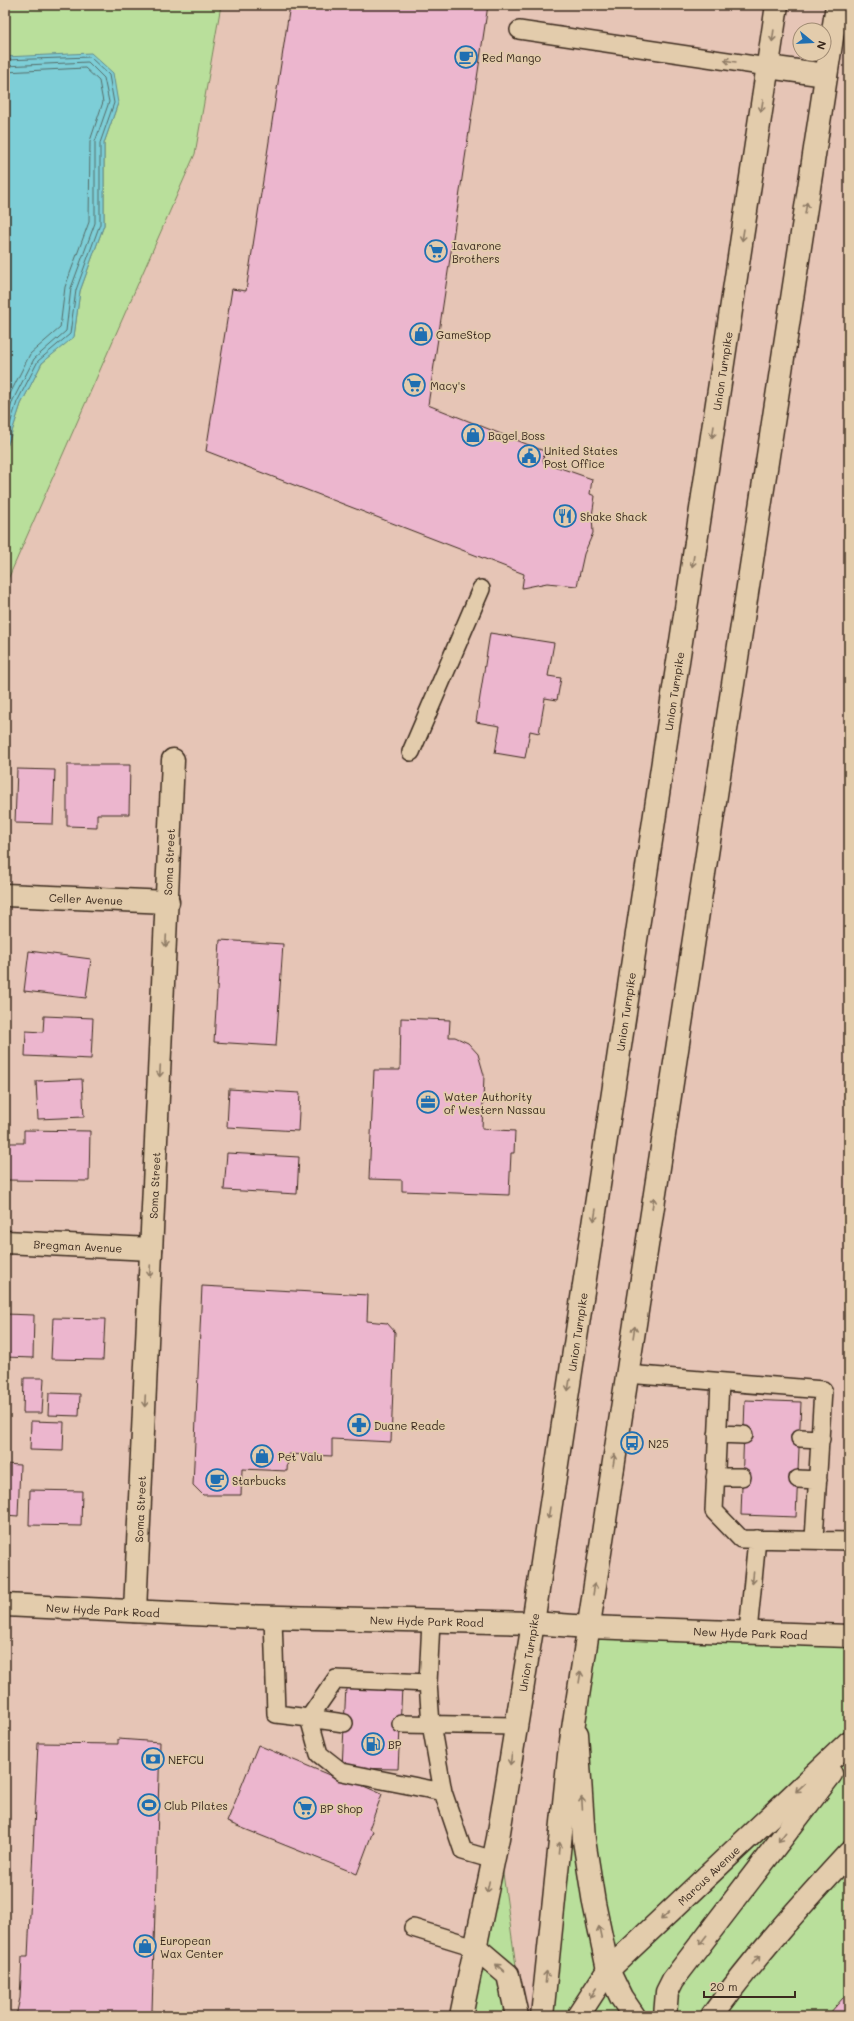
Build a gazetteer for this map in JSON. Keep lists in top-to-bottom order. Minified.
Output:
{"streets":{"main road":["Union Turnpike","Soma Street","Celler Avenue","Bregman Avenue","New Hyde Park Road","Marcus Avenue"]},"crossings":[["Union Turnpike","New Hyde Park Road"],["Soma Street","Celler Avenue"],["Soma Street","Bregman Avenue"],["Soma Street","New Hyde Park Road"]],"one_way":["Soma Street"],"places":{"cafe":["Red Mango","Starbucks"],"supermarket":["Iavarone Brothers","Macy's","BP Shop"],"shop":["GameStop","Bagel Boss","Pet Valu","European Wax Center"],"public building":["United States Post Office"],"restaurant":["Shake Shack"],"office":["Water Authority of Western Nassau"],"pharmacy":["Duane Reade"],"bus stop":["N25"],"fuel station":["BP"],"bank":["NEFCU"],"sports":["Club Pilates"]},"scale_bar":"20 m","north":"right"}
